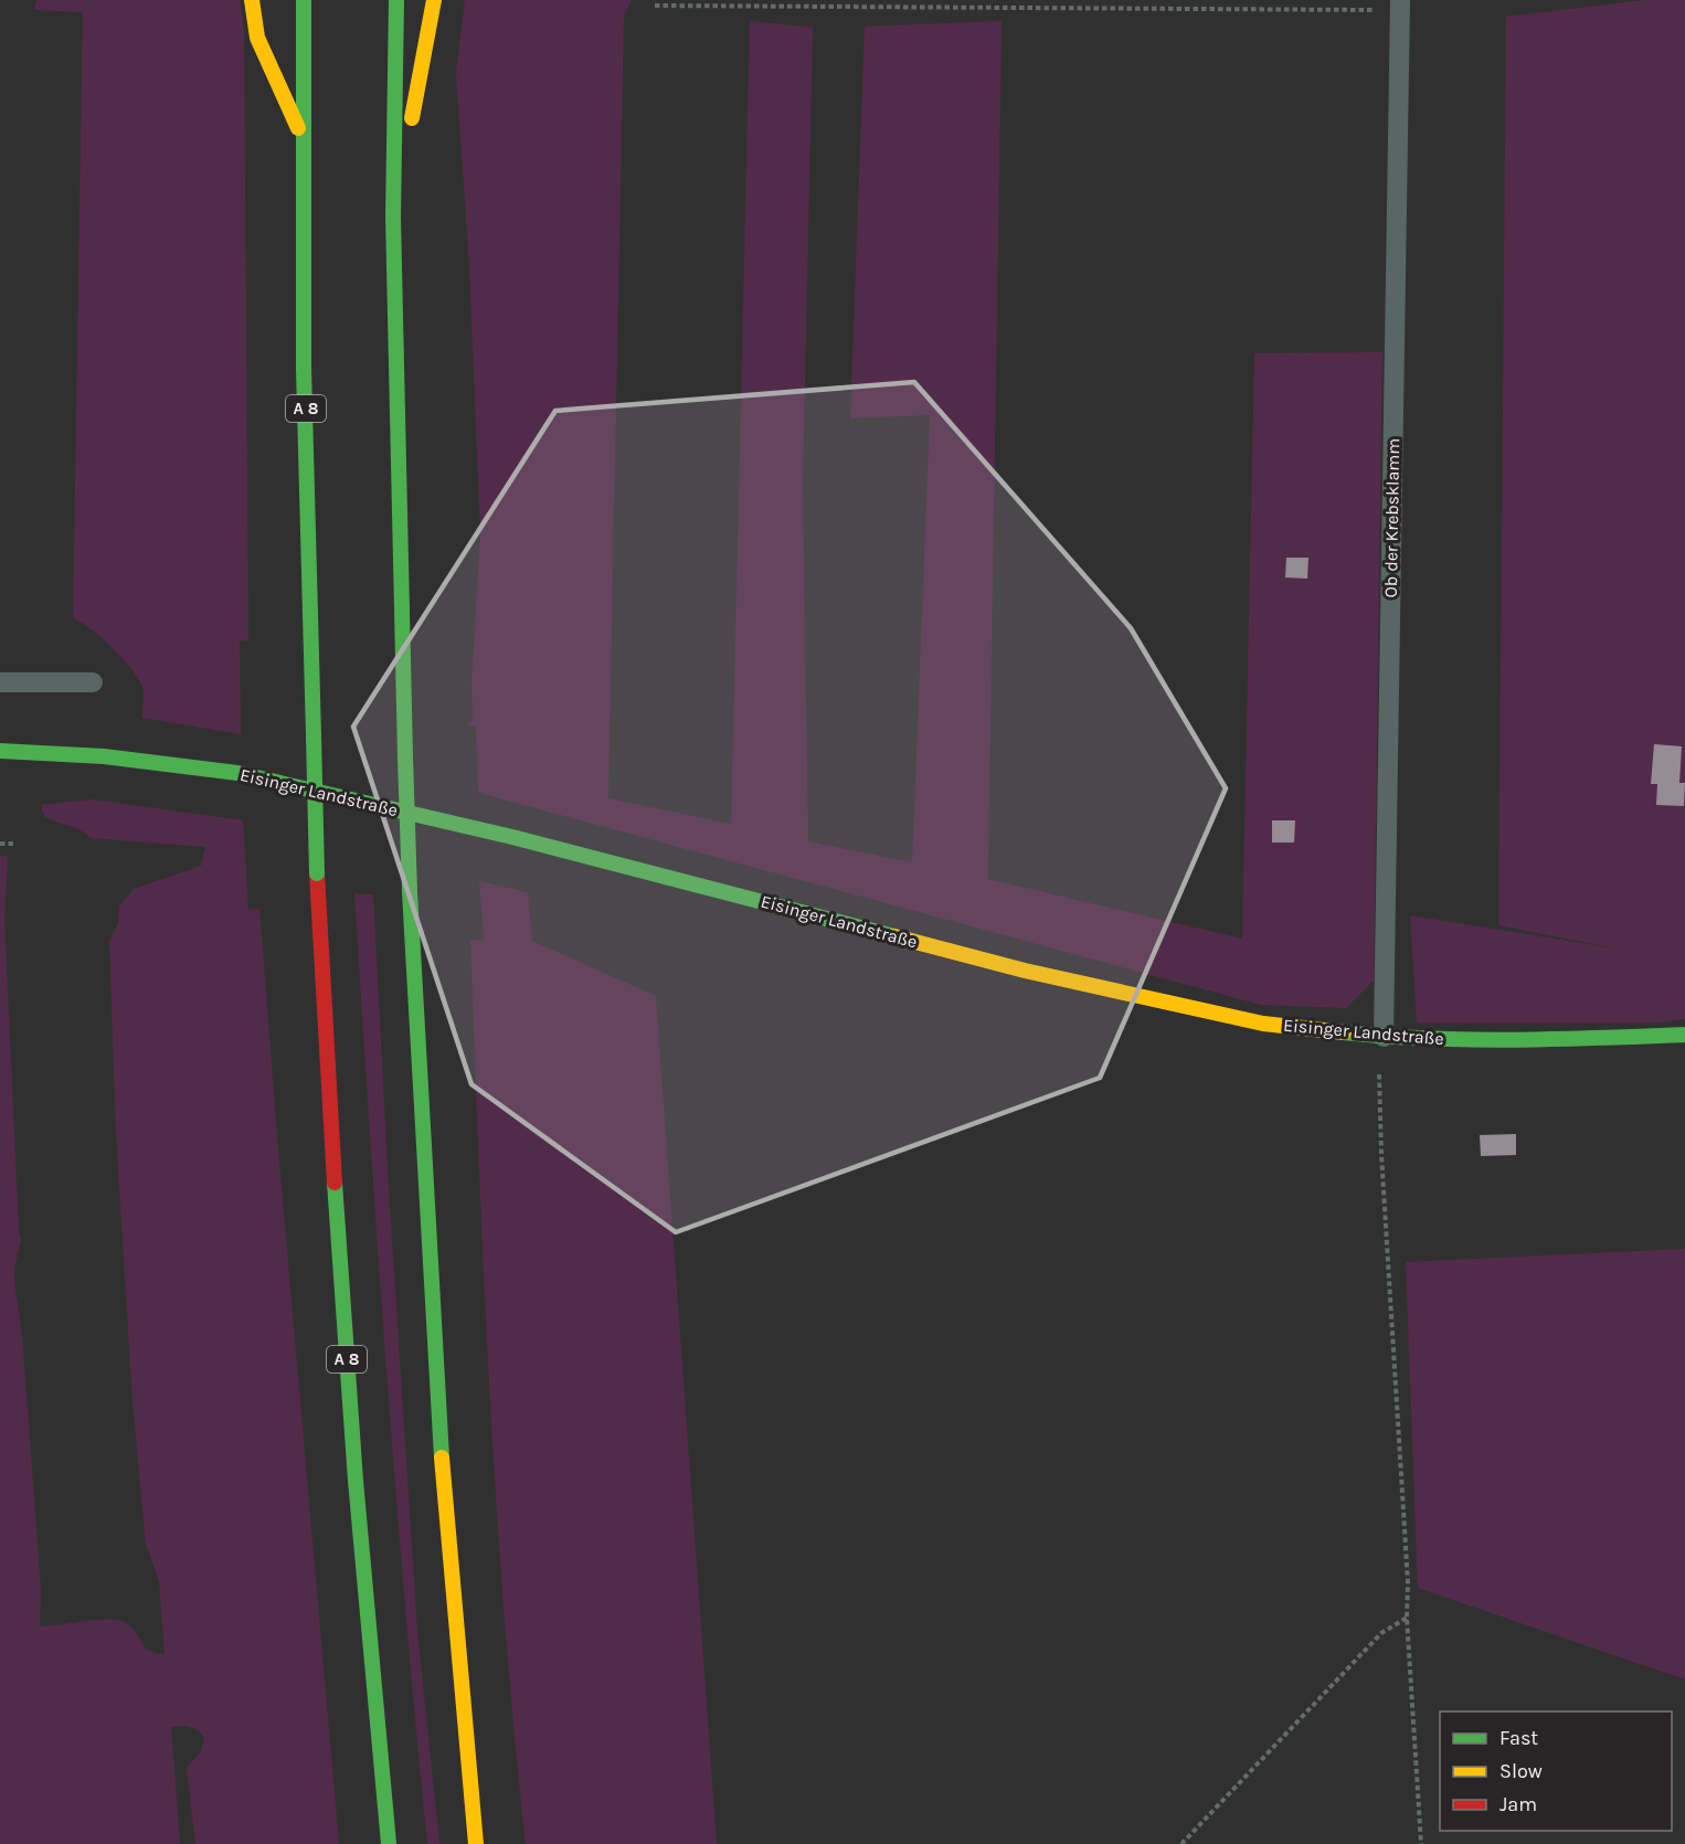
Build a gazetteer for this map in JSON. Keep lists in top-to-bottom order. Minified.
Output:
{"streets":{"main road":["A 8","Eisinger Landstraße"],"lane":["Ob der Krebsklamm"]},"crossings":[["Ob der Krebsklamm","Eisinger Landstraße"]],"legend":["Fast","Slow","Jam"]}
